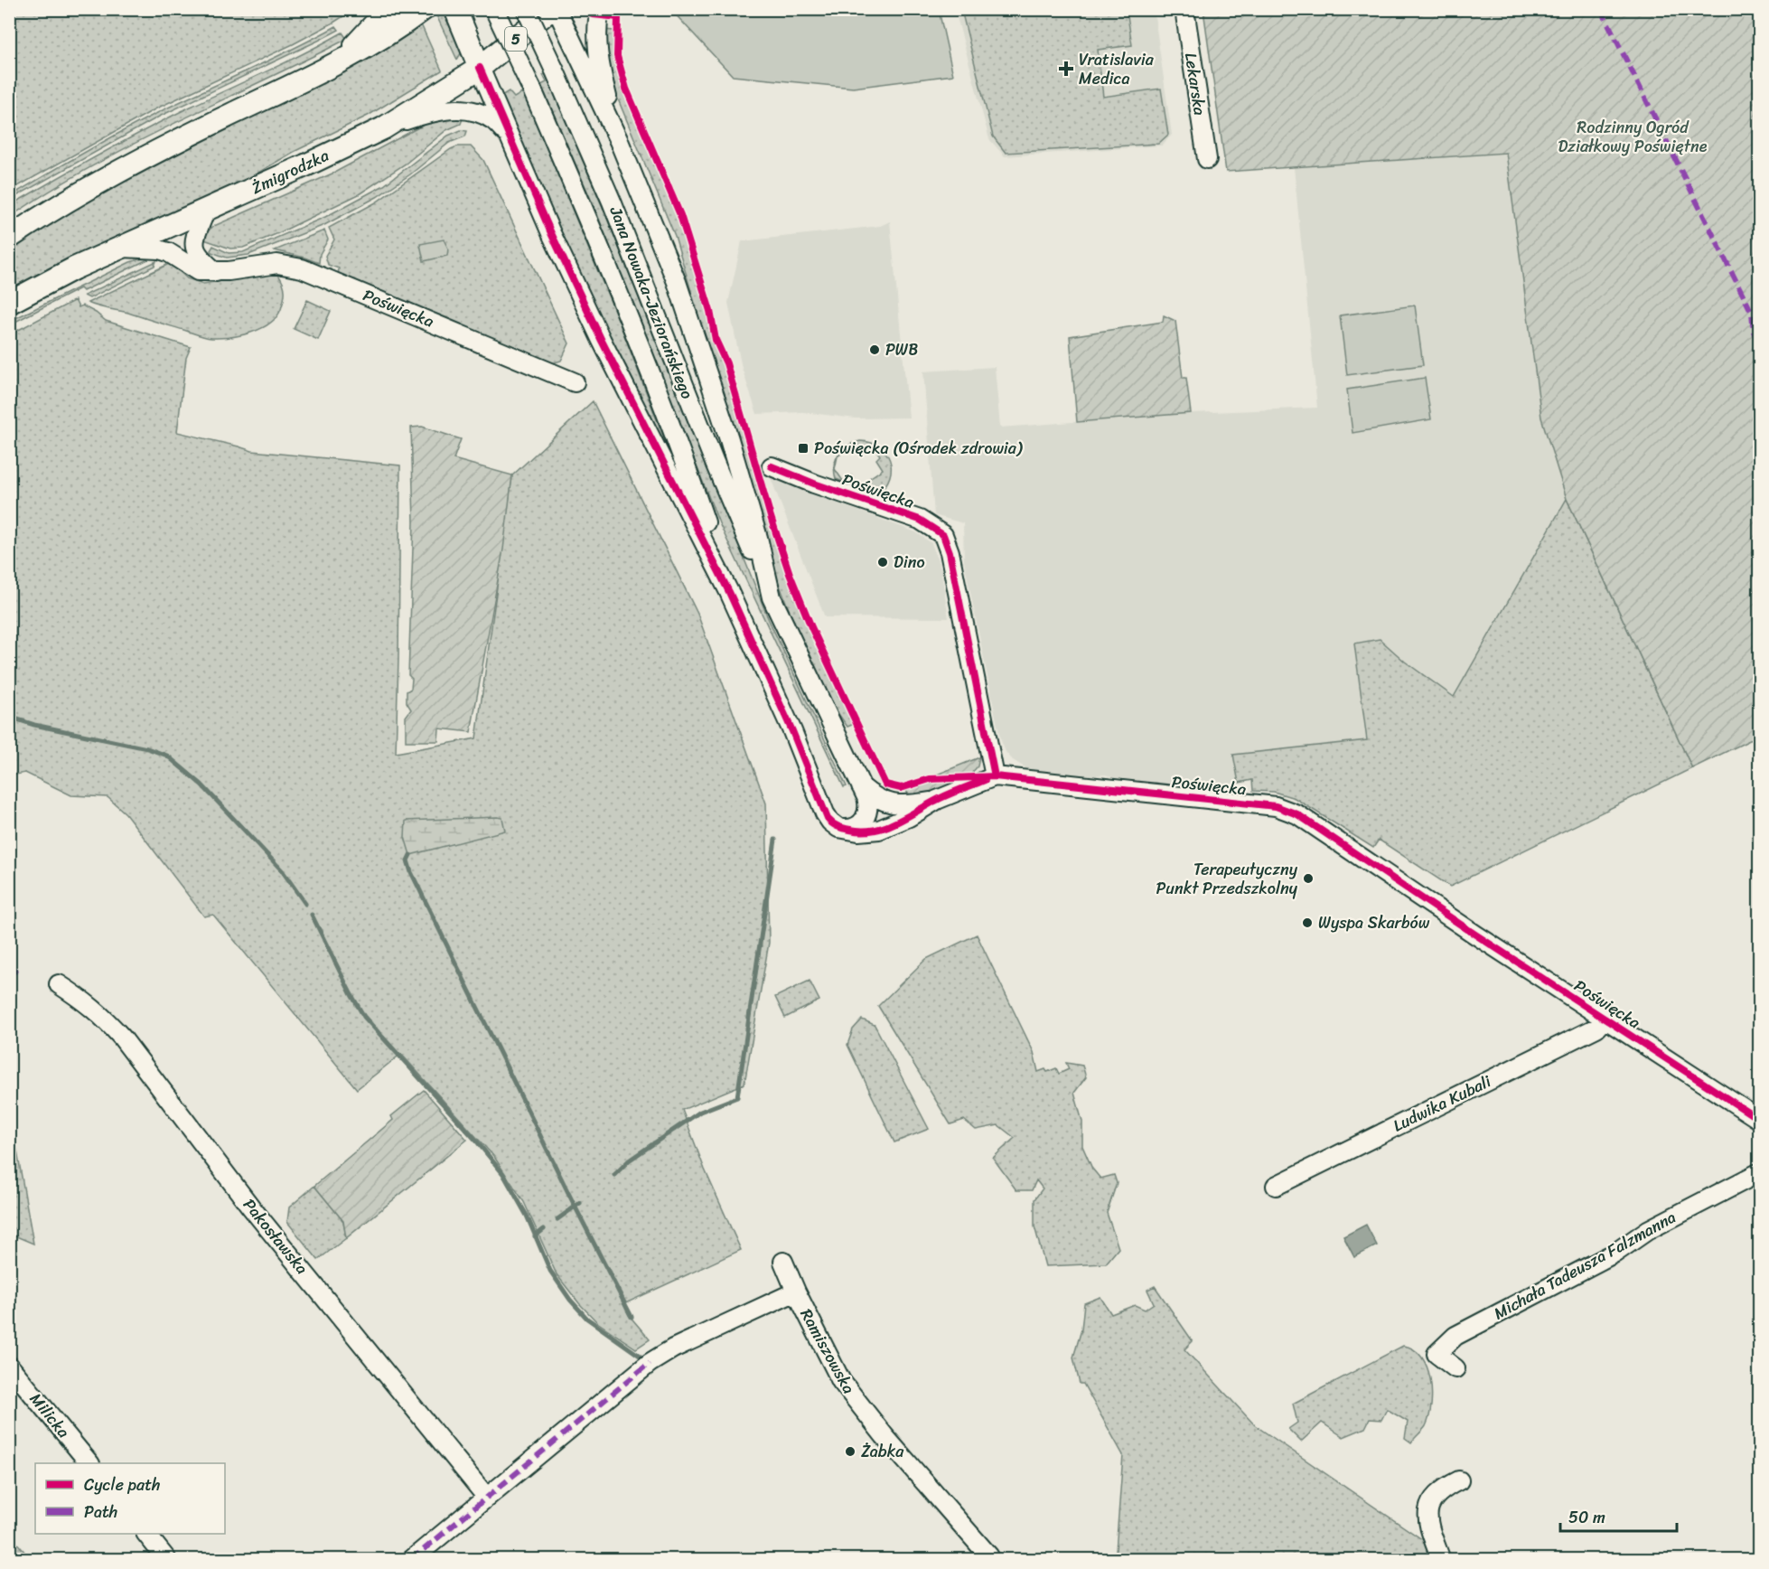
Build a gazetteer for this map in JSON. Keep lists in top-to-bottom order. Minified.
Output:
{"streets":{"main road":["5","Żmigrodzka"],"street":["Lekarska","Jana Nowaka-Jeziorańskiego","Poświęcka","Ludwika Kubali","Pakosławska","Michała Tadeusza Falzmanna","Ramiszowska","Milicka"]},"crossings":[["Żmigrodzka","Poświęcka"],["Poświęcka","Ludwika Kubali"]],"parks":["Rodzinny Ogród Działkowy Poświętne"],"places":{"health":["Vratislavia Medica"],"other":["PWB","Dino","Terapeutyczny Punkt Przedszkolny","Wyspa Skarbów","Żabka"],"transit":["Poświęcka (Ośrodek zdrowia)"]},"legend":["Cycle path","Path"],"scale_bar":"50 m"}
